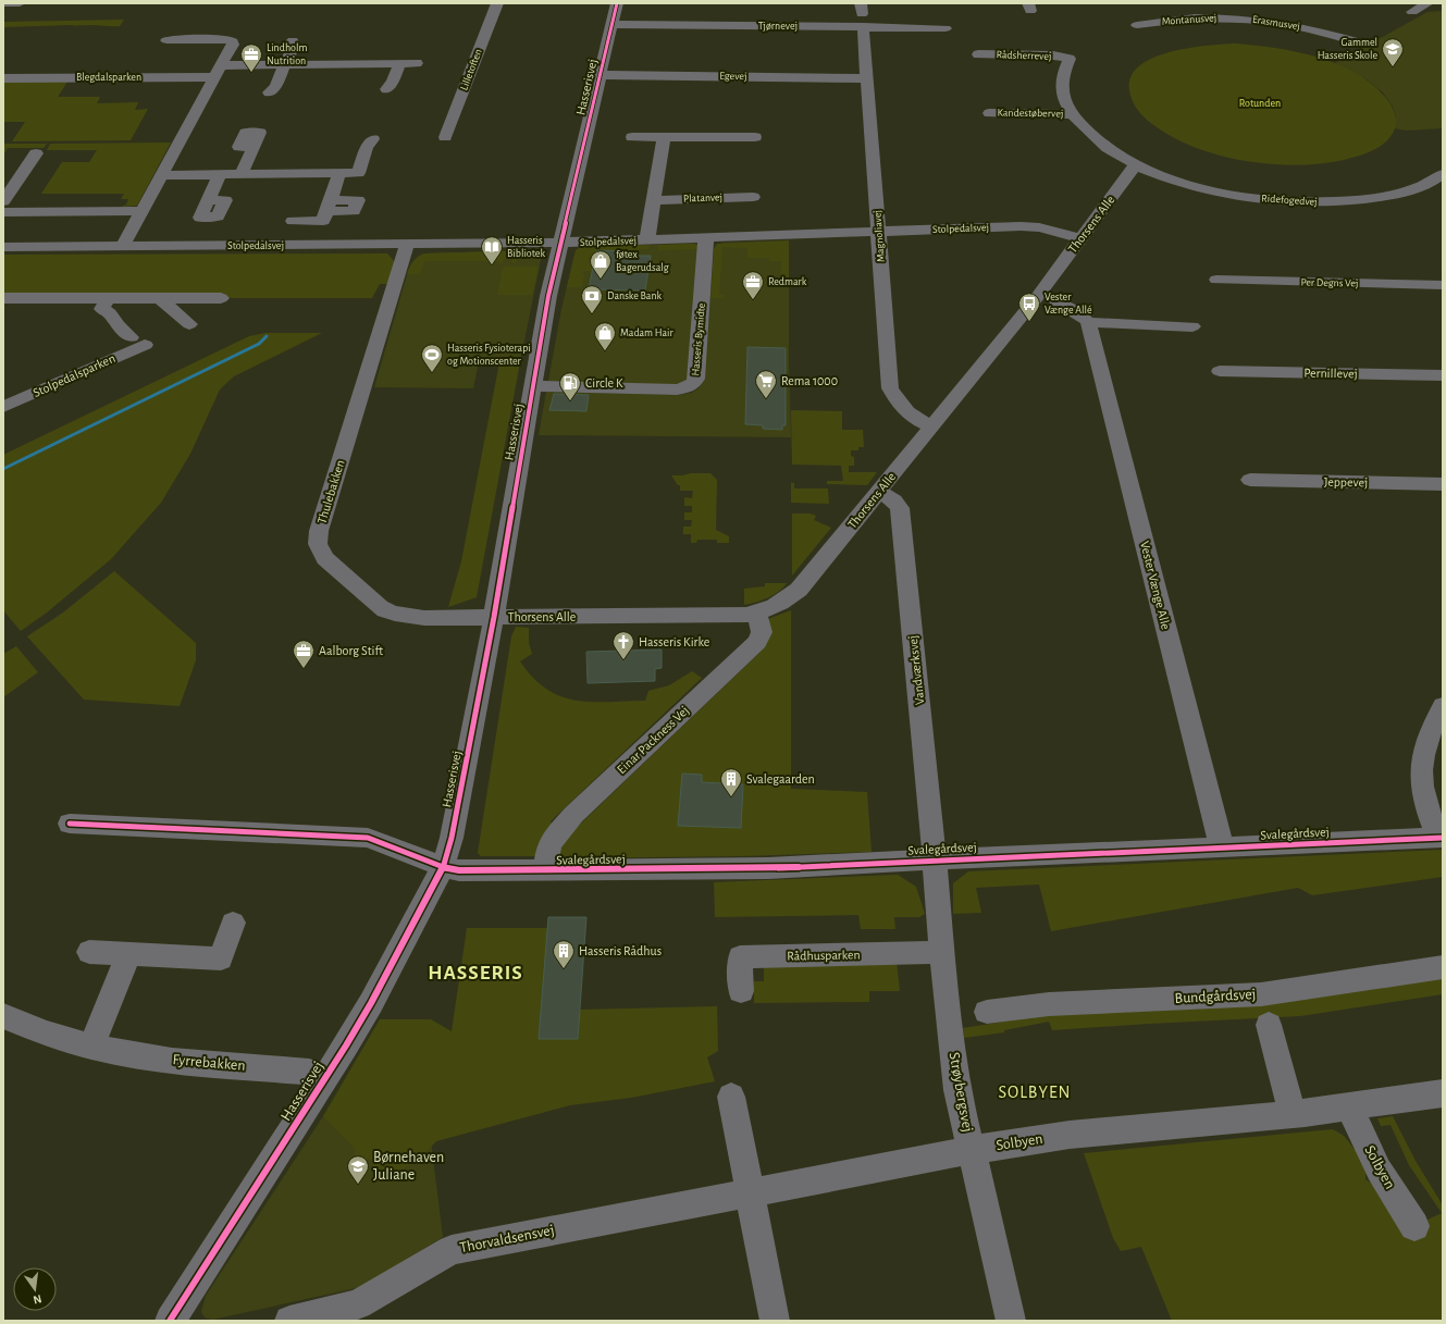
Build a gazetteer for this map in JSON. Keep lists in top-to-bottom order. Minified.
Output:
{"streets":{"street":["Montanusvej","Erasmusvej","Tjørnevej","Rådsherrevej","Lilletoften","Egevej","Blegdalsparken","Hasserisvej","Kandestøbervej","Platanvej","Ridefogedvej","Thorsens Alle","Stolpedalsvej","Magnoliavej","Per Degns Vej","Hasseris Bymidte","Pernillevej","Stolpedalsparken","Jeppevej","Thulebakken","Vester Vænge Alle","Vandværksvej","Einar Packness Vej","Svalegårdsvej","Rådhusparken","Bundgårdsvej","Fyrrebakken","Strøybergsvej","Solbyen","Thorvaldsensvej"]},"crossings":[["Montanusvej","Erasmusvej"],["Tjørnevej","Hasserisvej"],["Tjørnevej","Magnoliavej"],["Rådsherrevej","Ridefogedvej"],["Egevej","Hasserisvej"],["Egevej","Magnoliavej"],["Hasserisvej","Thorsens Alle"],["Hasserisvej","Stolpedalsvej"],["Hasserisvej","Hasseris Bymidte"],["Hasserisvej","Thulebakken"],["Hasserisvej","Svalegårdsvej"],["Hasserisvej","Fyrrebakken"],["Kandestøbervej","Ridefogedvej"],["Ridefogedvej","Thorsens Alle"],["Thorsens Alle","Stolpedalsvej"],["Thorsens Alle","Magnoliavej"],["Thorsens Alle","Thulebakken"],["Thorsens Alle","Vandværksvej"],["Thorsens Alle","Einar Packness Vej"],["Stolpedalsvej","Magnoliavej"],["Stolpedalsvej","Hasseris Bymidte"],["Stolpedalsvej","Thulebakken"],["Vester Vænge Alle","Svalegårdsvej"],["Vandværksvej","Svalegårdsvej"],["Vandværksvej","Strøybergsvej"],["Einar Packness Vej","Svalegårdsvej"],["Svalegårdsvej","Strøybergsvej"],["Rådhusparken","Strøybergsvej"],["Strøybergsvej","Solbyen"],["Solbyen","Thorvaldsensvej"]],"districts":["HASSERIS","SOLBYEN"],"parks":["Rotunden"],"places":{"school or university":["Gammel Hasseris Skole","Børnehaven Juliane"],"office":["Lindholm Nutrition","Redmark","Aalborg Stift"],"library":["Hasseris Bibliotek"],"shop":["føtex Bagerudsalg","Madam Hair"],"bank":["Danske Bank"],"bus stop":["Vester Vænge Allé"],"sports":["Hasseris Fysioterapi og Motionscenter"],"supermarket":["Rema 1000"],"fuel station":["Circle K"],"church":["Hasseris Kirke"],"building":["Svalegaarden","Hasseris Rådhus"]},"north":"bottom"}
